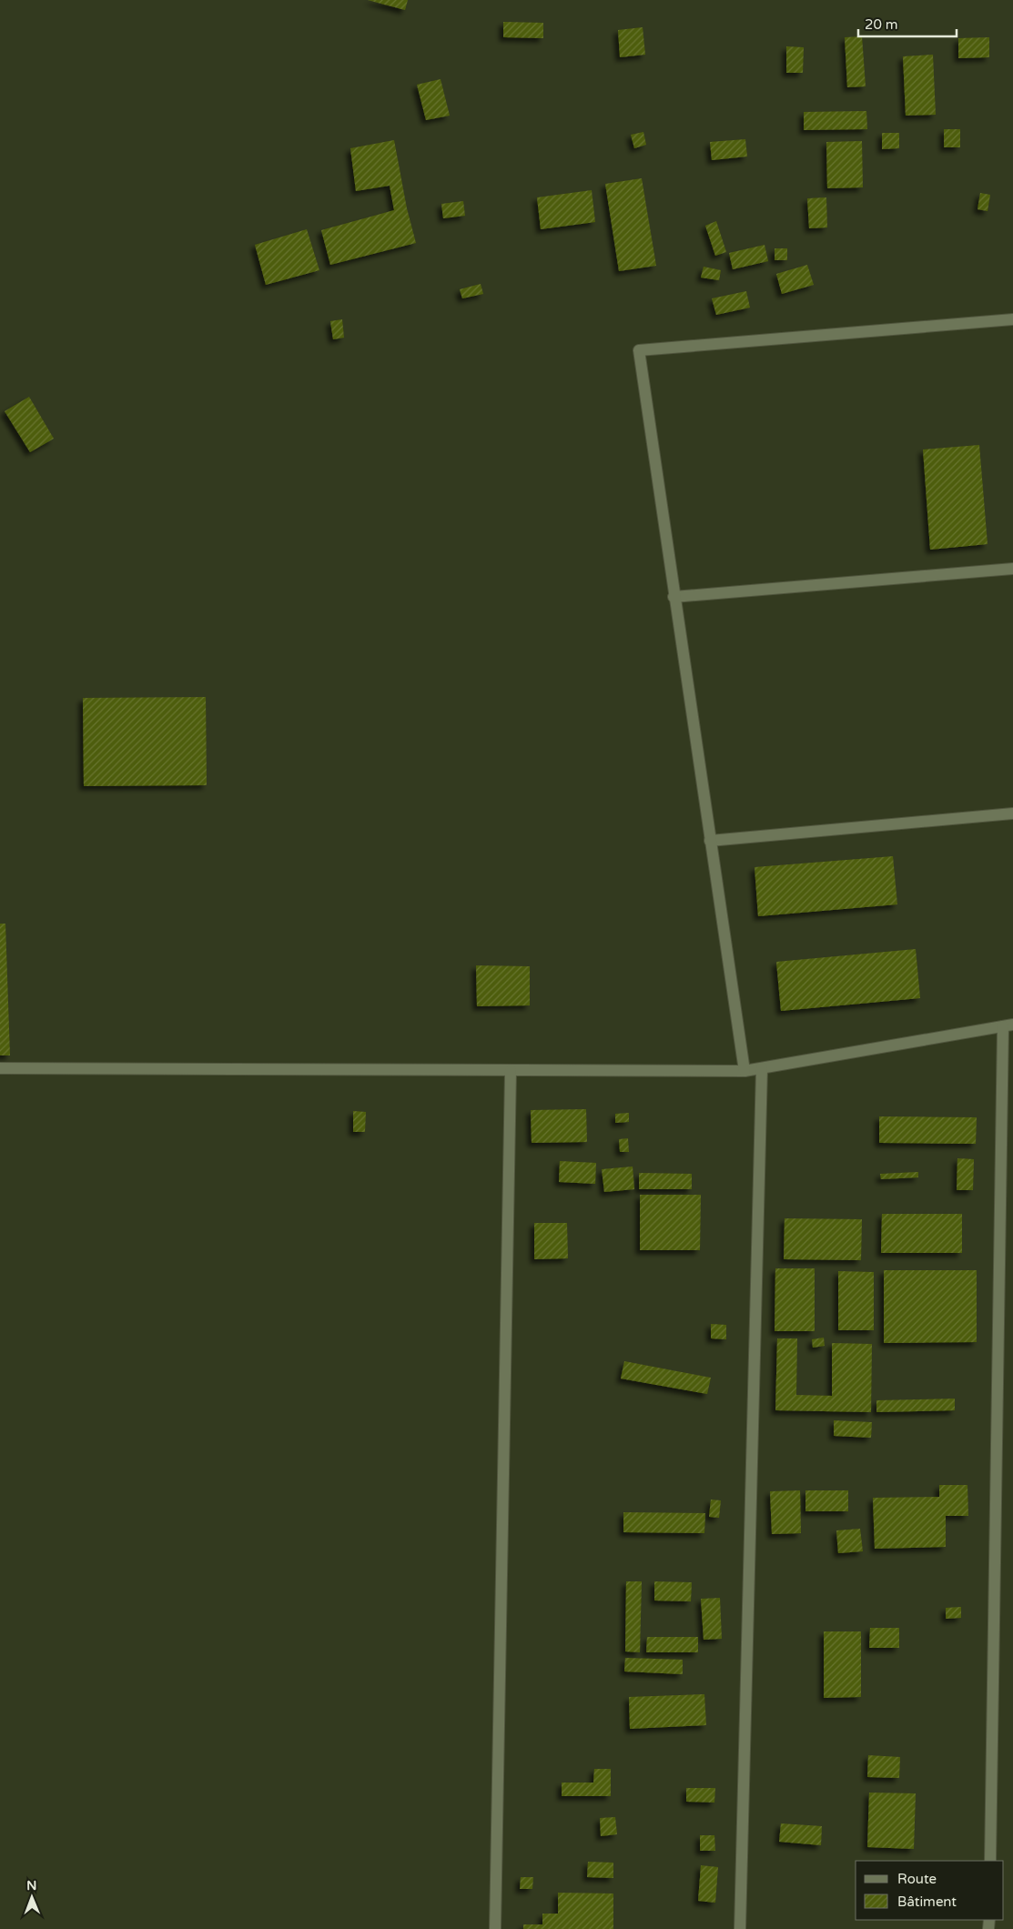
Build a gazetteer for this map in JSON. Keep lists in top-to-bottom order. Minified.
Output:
{"legend":["Route","Bâtiment"],"scale_bar":"20 m","north":"top"}
